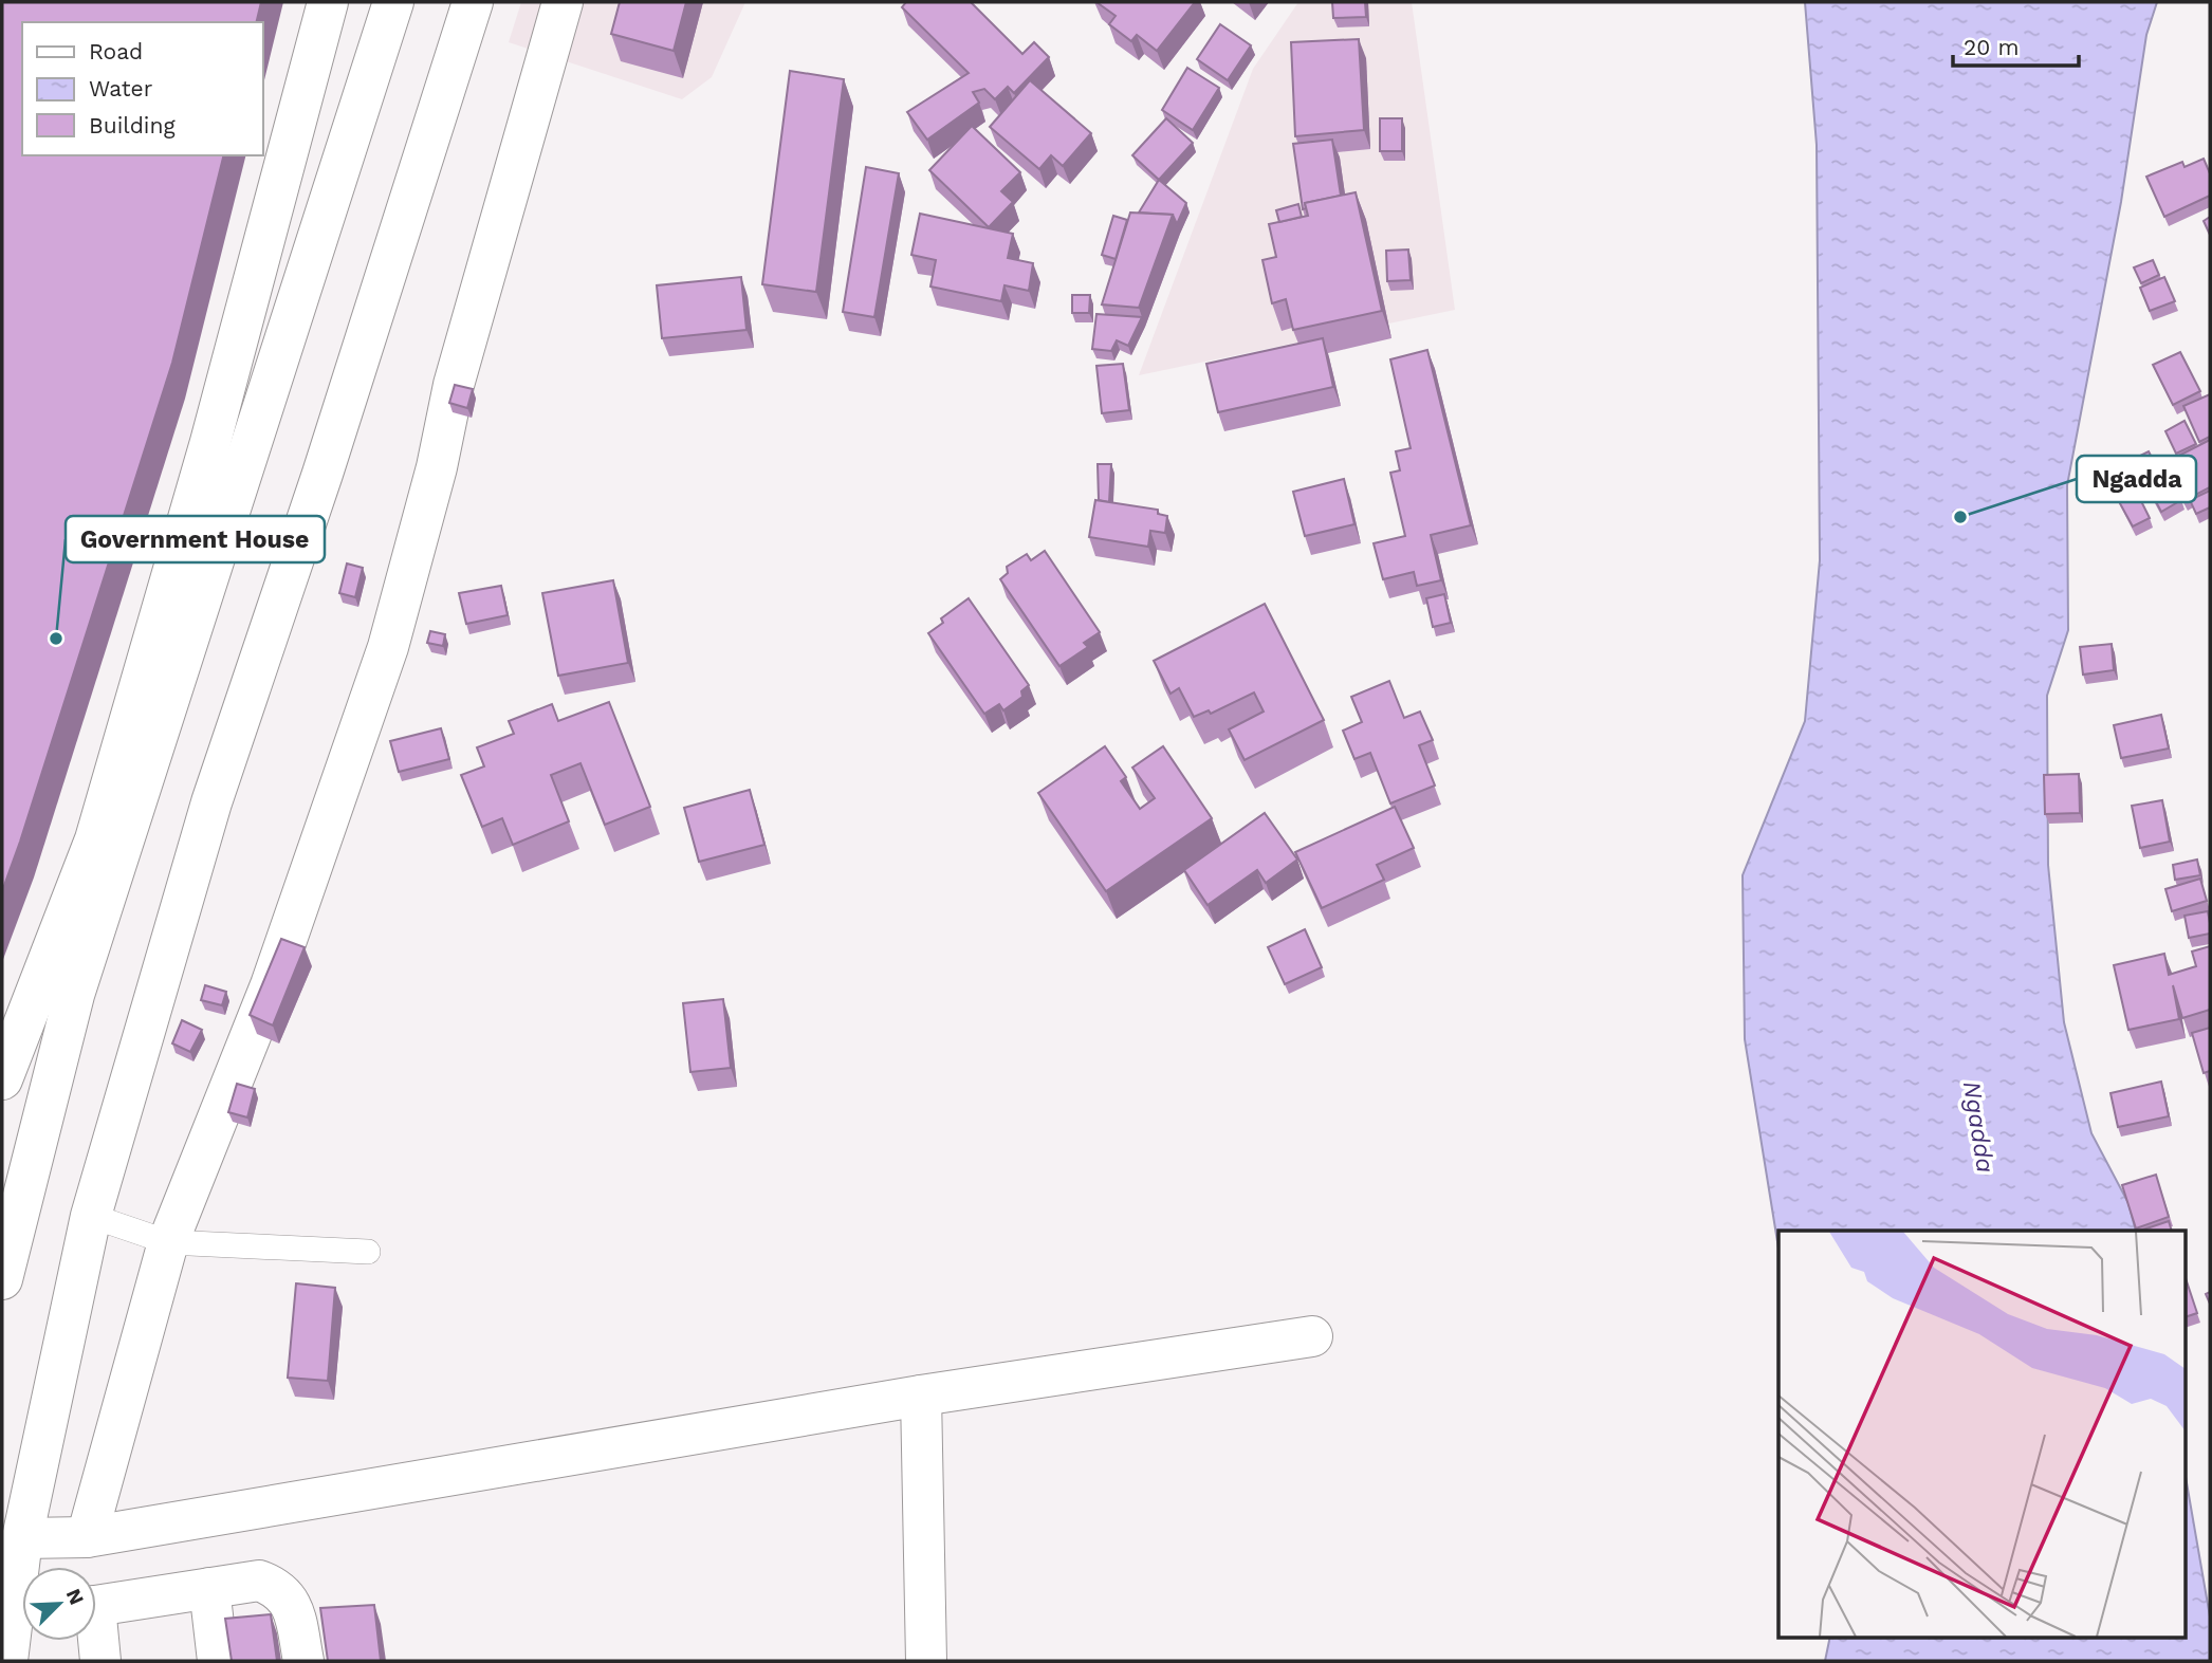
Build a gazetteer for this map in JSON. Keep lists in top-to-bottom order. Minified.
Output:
{"water":["Ngadda"],"places":["Ngadda","Government House"],"legend":["Road","Water","Building"],"scale_bar":"20 m","north":"top right"}
